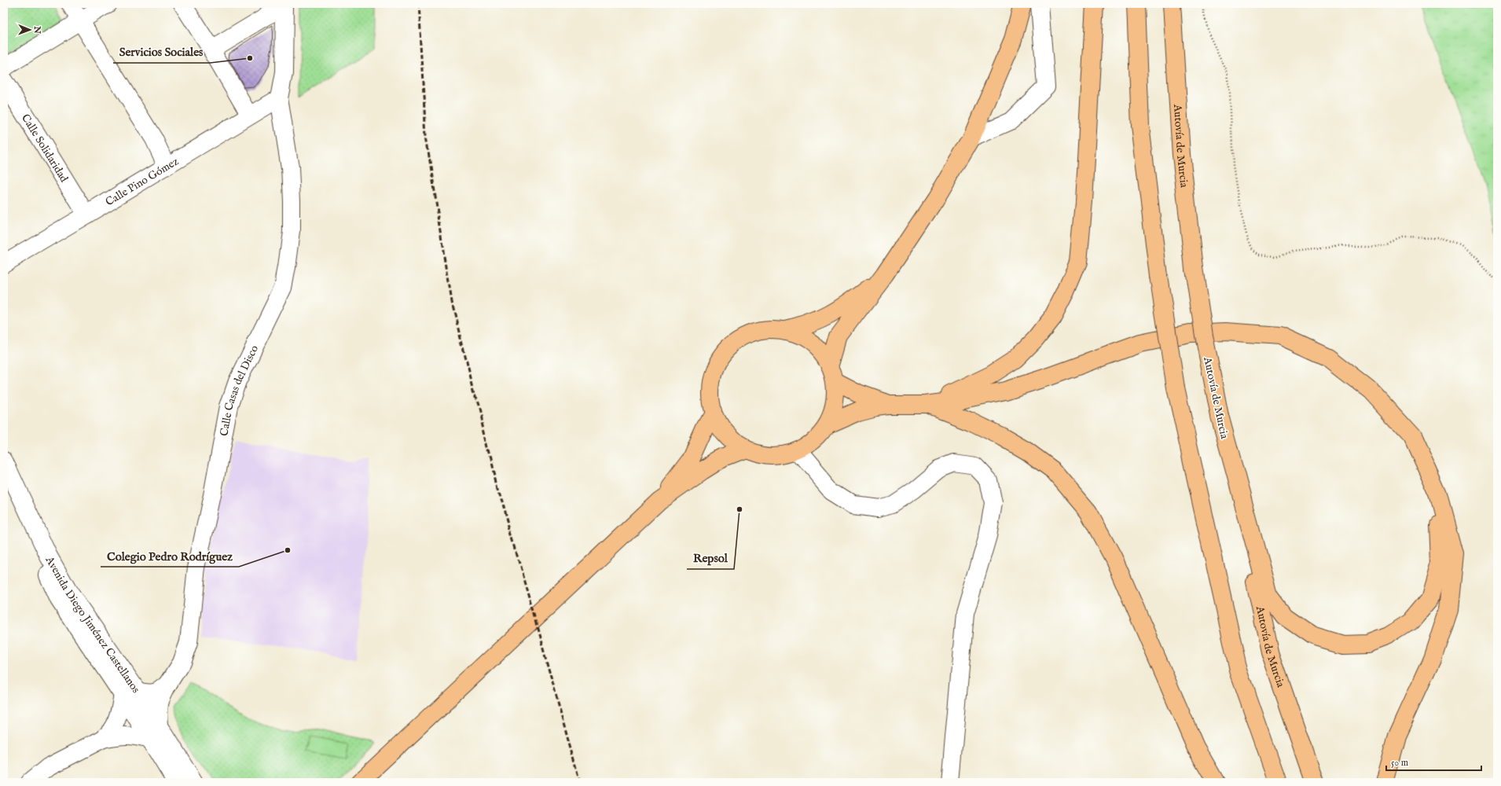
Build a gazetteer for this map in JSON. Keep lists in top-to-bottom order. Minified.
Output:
{"streets":{"main road":["Autovía de Murcia"],"street":["Calle Solidaridad","Calle Pino Gómez","Calle Casas del Disco","Avenida Diego Jiménez Castellanos"]},"crossings":[["Calle Solidaridad","Calle Pino Gómez"],["Calle Pino Gómez","Calle Casas del Disco"],["Calle Casas del Disco","Avenida Diego Jiménez Castellanos"]],"places":["Servicios Sociales","Repsol","Colegio Pedro Rodríguez"],"scale_bar":"50 m","north":"right"}
